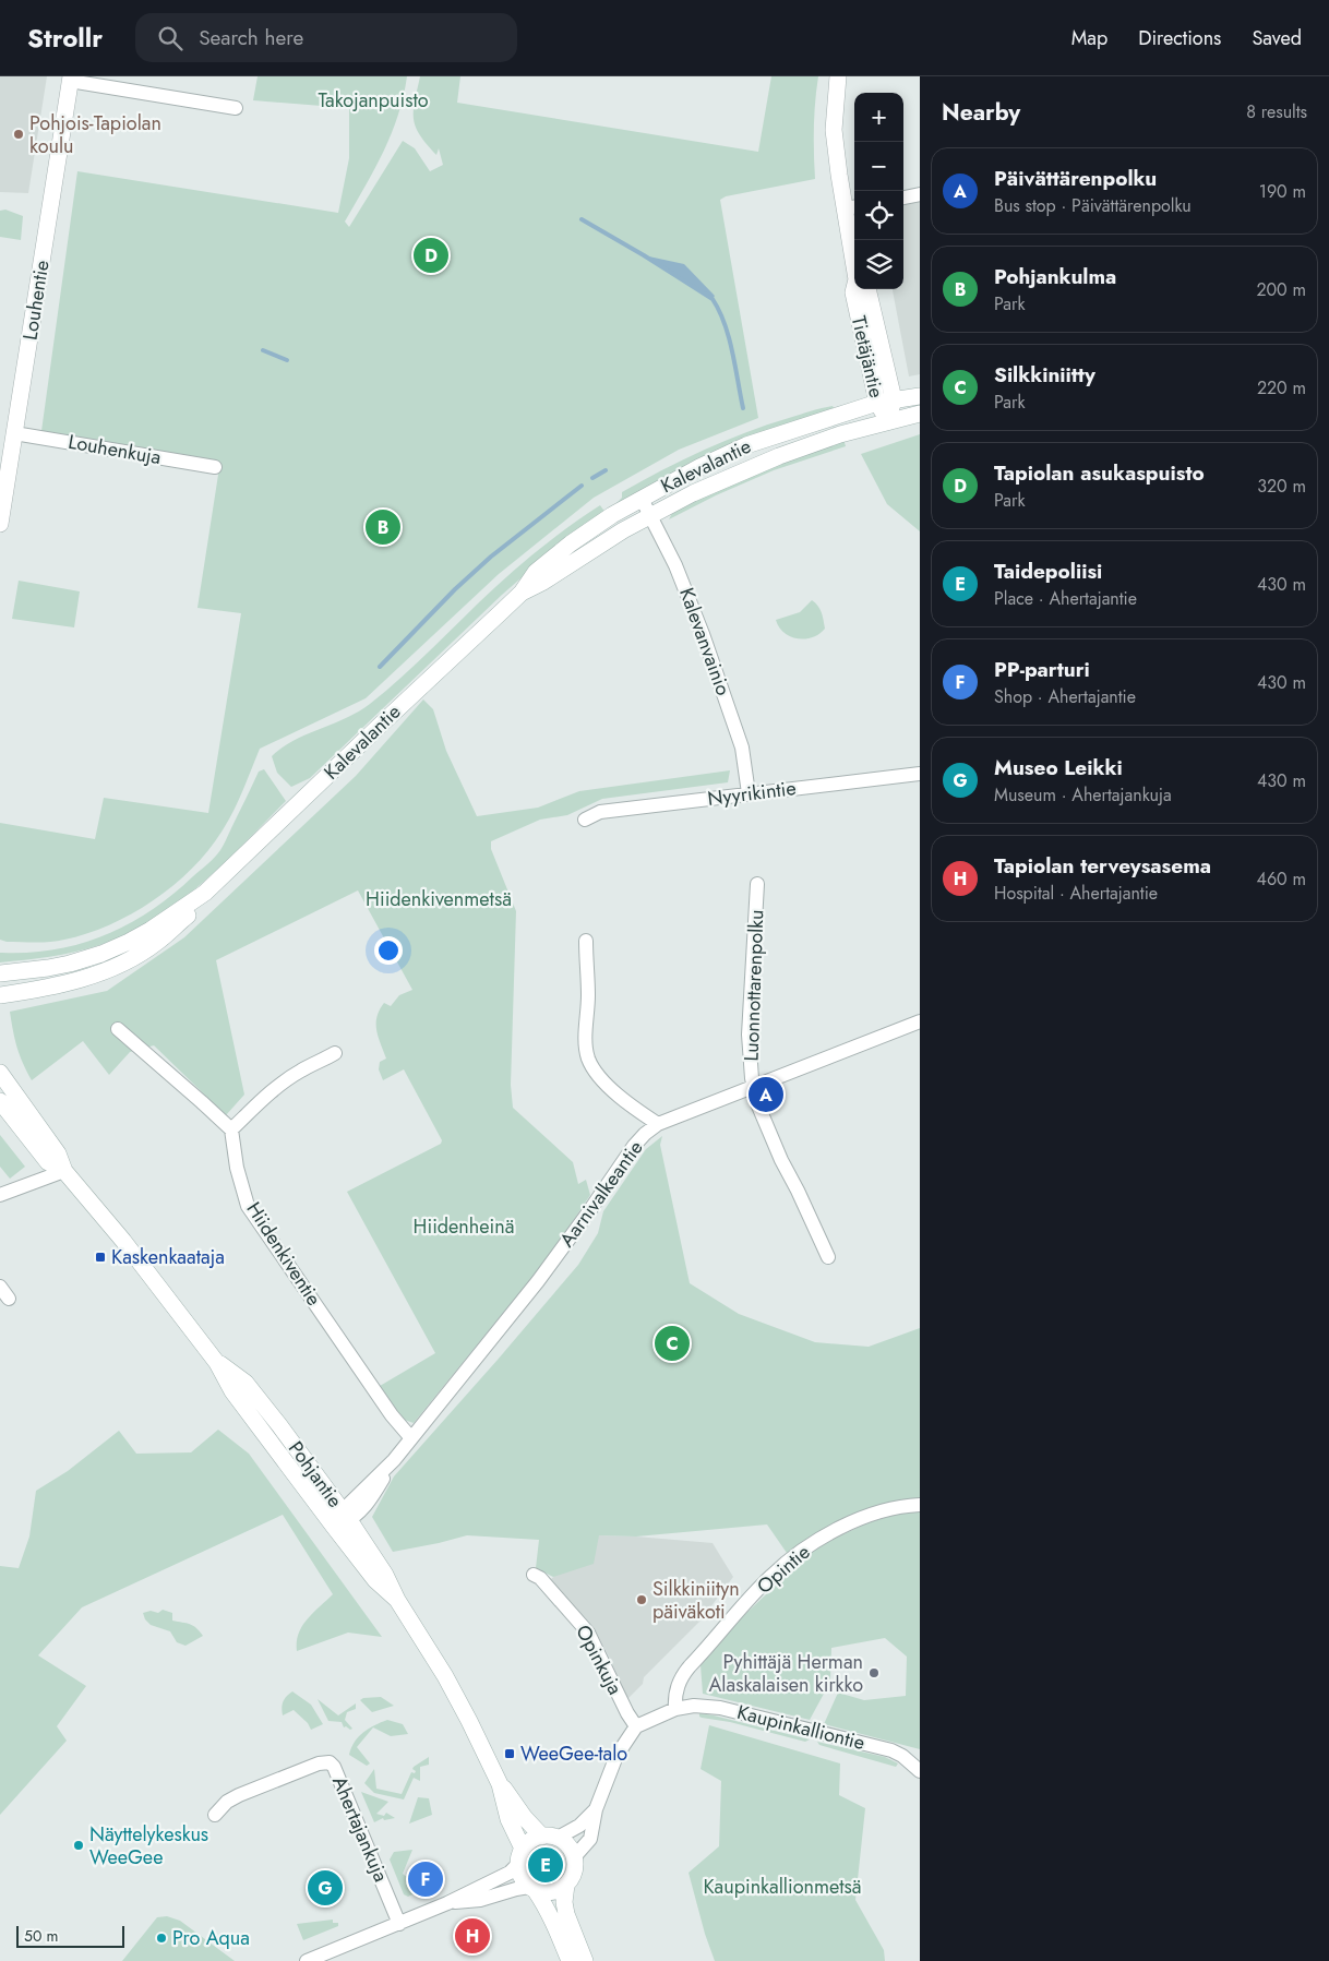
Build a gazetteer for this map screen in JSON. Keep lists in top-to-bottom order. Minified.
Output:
{"streets":{"main road":["Louhentie","Tietäjäntie","Kalevalantie","Pohjantie"],"street":["Louhenkuja","Kalevanvainio","Nyyrikintie","Luonnottarenpolku","Aarnivalkeantie","Hiidenkiventie","Opintie","Opinkuja","Kaupinkalliontie","Ahertajankuja"]},"crossings":[["Louhentie","Louhenkuja"],["Tietäjäntie","Kalevalantie"],["Kalevalantie","Kalevanvainio"],["Kalevanvainio","Nyyrikintie"],["Luonnottarenpolku","Aarnivalkeantie"],["Aarnivalkeantie","Hiidenkiventie"],["Aarnivalkeantie","Pohjantie"],["Opintie","Kaupinkalliontie"]],"parks":["Takojanpuisto","Hiidenkivenmetsä","Hiidenheinä","Kaupinkallionmetsä"],"places":{"other":["Pohjois-Tapiolan koulu","Silkkiniityn päiväkoti","Pyhittäjä Herman Alaskalaisen kirkko","Näyttelykeskus WeeGee","Pro Aqua"],"transit":["Kaskenkaataja","WeeGee-talo"]},"scale_bar":"50 m","page":{"header":"Strollr","search":"Search here","nav":["Map","Directions","Saved"],"heading":["Nearby","8 results"],"map_buttons":["+","−"],"list":[{"mark":"A","name":"Päivättärenpolku","note":"Bus stop · Päivättärenpolku","value":"190 m"},{"mark":"B","name":"Pohjankulma","note":"Park","value":"200 m"},{"mark":"C","name":"Silkkiniitty","note":"Park","value":"220 m"},{"mark":"D","name":"Tapiolan asukaspuisto","note":"Park","value":"320 m"},{"mark":"E","name":"Taidepoliisi","note":"Place · Ahertajantie","value":"430 m"},{"mark":"F","name":"PP-parturi","note":"Shop · Ahertajantie","value":"430 m"},{"mark":"G","name":"Museo Leikki","note":"Museum · Ahertajankuja","value":"430 m"},{"mark":"H","name":"Tapiolan terveysasema","note":"Hospital · Ahertajantie","value":"460 m"}],"pins":["D","B","A","C","E","F","G","H"],"scale":"50 m"}}
